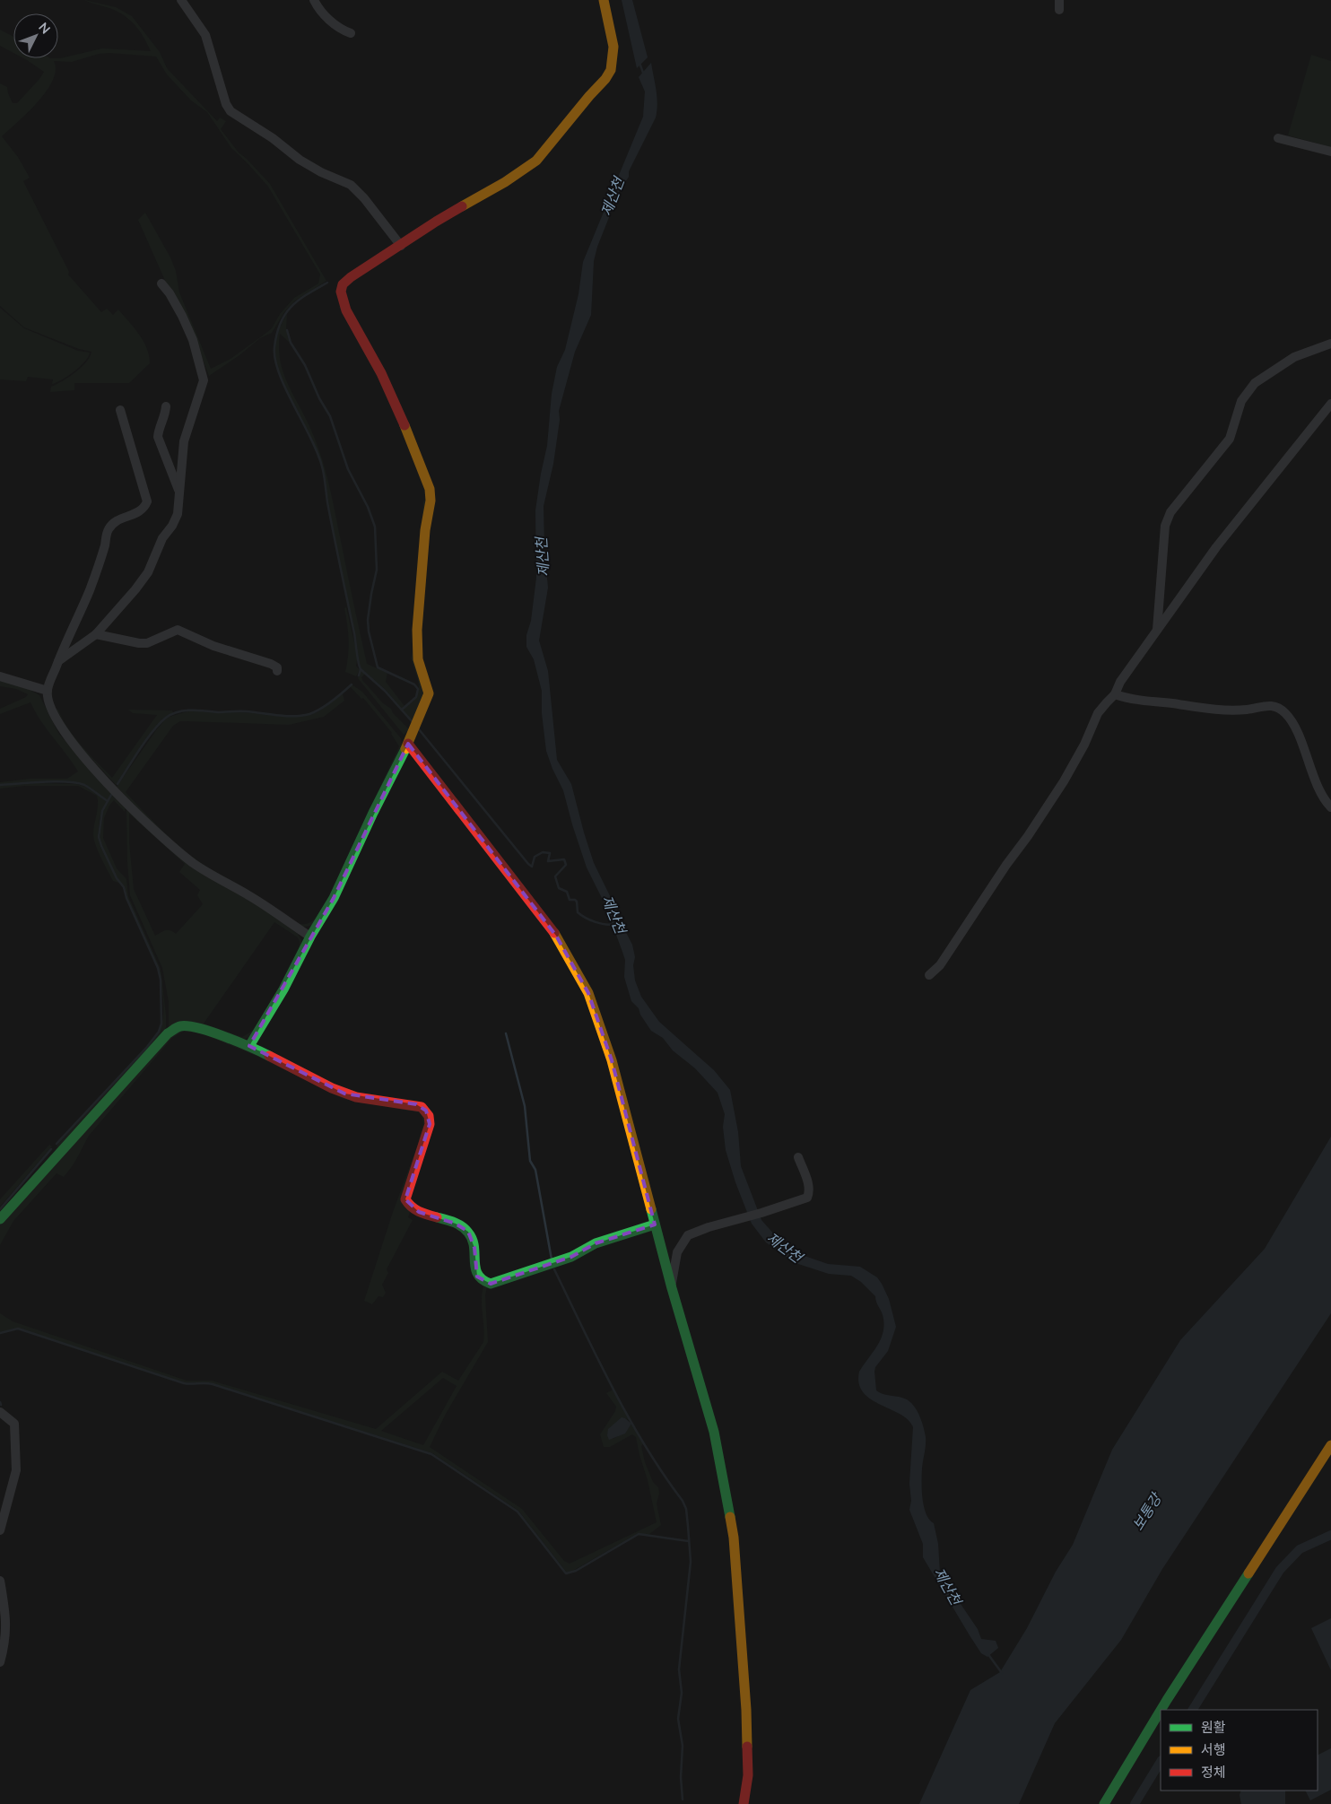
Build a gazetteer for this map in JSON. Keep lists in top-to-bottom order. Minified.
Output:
{"water":["제산천","보통강"],"legend":["원활","서행","정체"],"north":"top right"}
